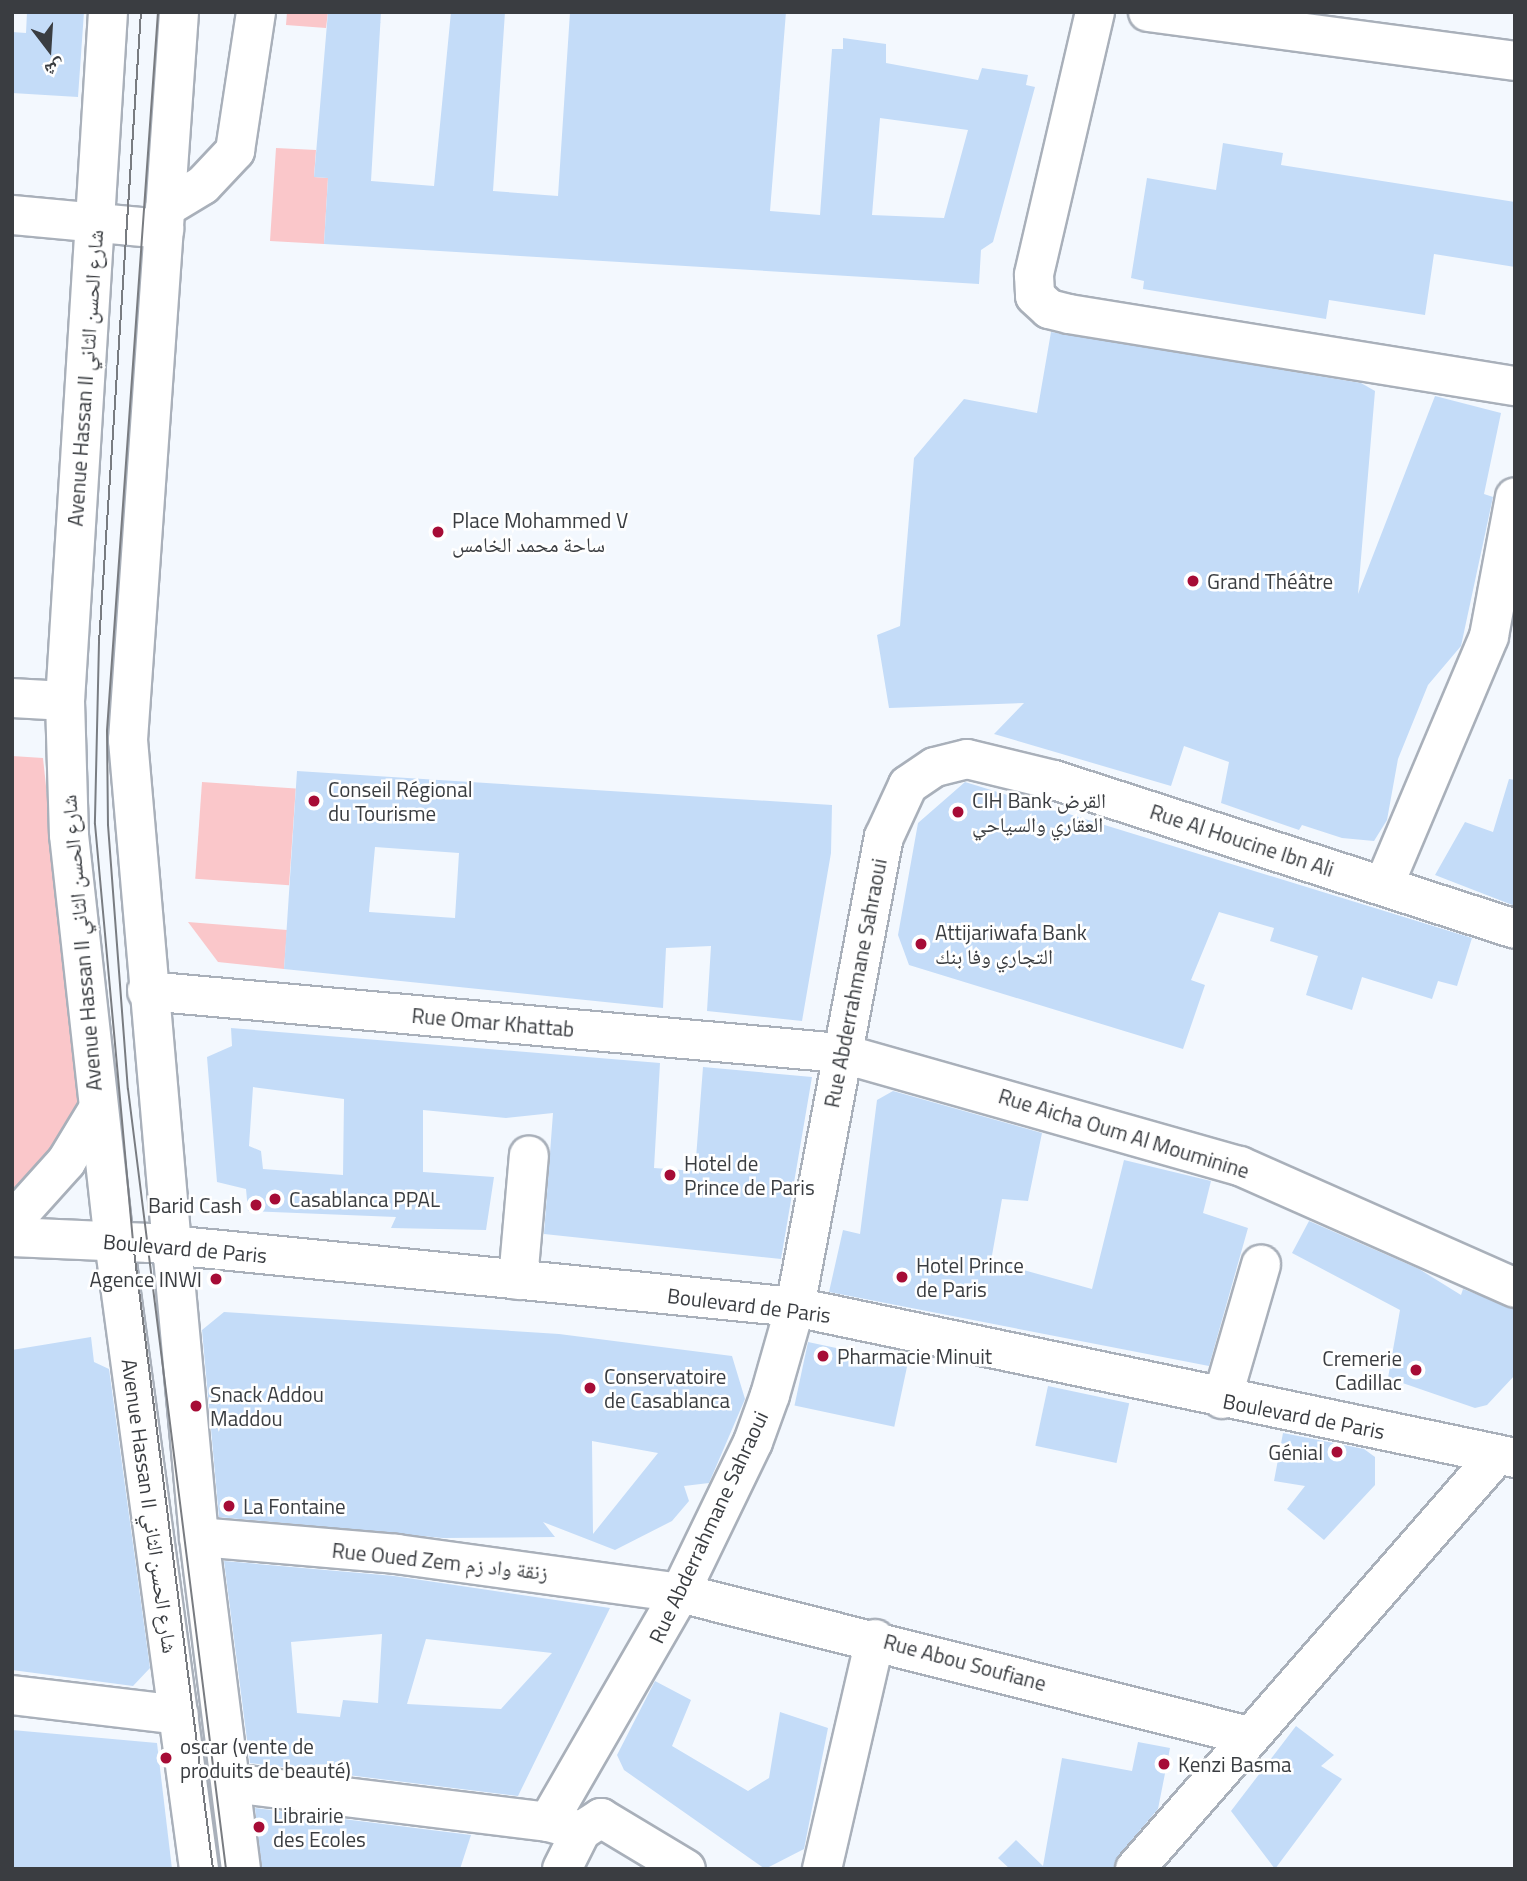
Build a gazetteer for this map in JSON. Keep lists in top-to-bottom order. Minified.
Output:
{"streets":{"street":["Avenue Hassan II شارع الحسن الثاني","Rue Al Houcine Ibn Ali","Rue Abderrahmane Sahraoui","Rue Omar Khattab","Rue Aicha Oum Al Mouminine","Boulevard de Paris","Rue Oued Zem زنقة واد زم","Rue Abou Soufiane"]},"crossings":[["Avenue Hassan II شارع الحسن الثاني","Rue Omar Khattab"],["Avenue Hassan II شارع الحسن الثاني","Boulevard de Paris"],["Avenue Hassan II شارع الحسن الثاني","Rue Oued Zem زنقة واد زم"],["Rue Al Houcine Ibn Ali","Rue Abderrahmane Sahraoui"],["Rue Abderrahmane Sahraoui","Rue Omar Khattab"],["Rue Abderrahmane Sahraoui","Rue Aicha Oum Al Mouminine"],["Rue Abderrahmane Sahraoui","Boulevard de Paris"],["Rue Abderrahmane Sahraoui","Rue Oued Zem زنقة واد زم"],["Rue Abderrahmane Sahraoui","Rue Abou Soufiane"],["Rue Omar Khattab","Rue Aicha Oum Al Mouminine"],["Rue Oued Zem زنقة واد زم","Rue Abou Soufiane"]],"places":["Place Mohammed V ساحة محمد الخامس","Grand Théâtre","Conseil Régional du Tourisme","CIH Bank القرض العقاري والسياحي","Attijariwafa Bank التجاري وفا بنك","Hotel de Prince de Paris","Casablanca PPAL","Barid Cash","Hotel Prince de Paris","Agence INWI","Pharmacie Minuit","Cremerie Cadillac","Conservatoire de Casablanca","Snack Addou Maddou","Génial","La Fontaine","oscar (vente de produits de beauté)","Kenzi Basma","Librairie des Ecoles"],"north":"bottom"}
